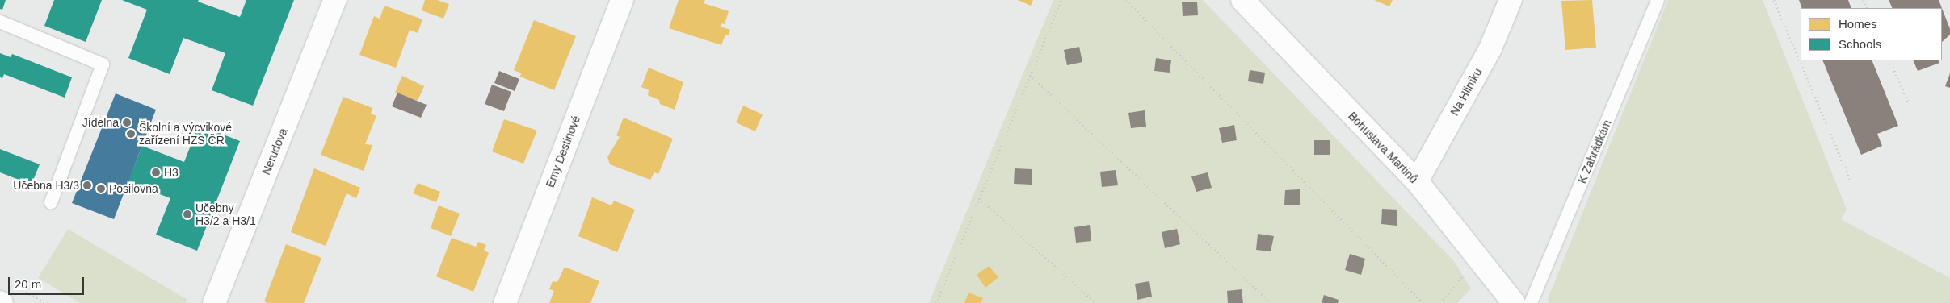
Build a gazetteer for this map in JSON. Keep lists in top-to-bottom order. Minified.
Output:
{"streets":{"street":["Na Hliníku","Bohuslava Martinů","Nerudova","Emy Destinové"],"lane":["K Zahrádkám"]},"crossings":[["Na Hliníku","Bohuslava Martinů"]],"places":["Jídelna","Školní a výcvikové zařízení HZS ČR","H3","Učebna H3/3","Posilovna","Učebny H3/2 a H3/1"],"legend":["Homes","Schools"],"scale_bar":"20 m"}
